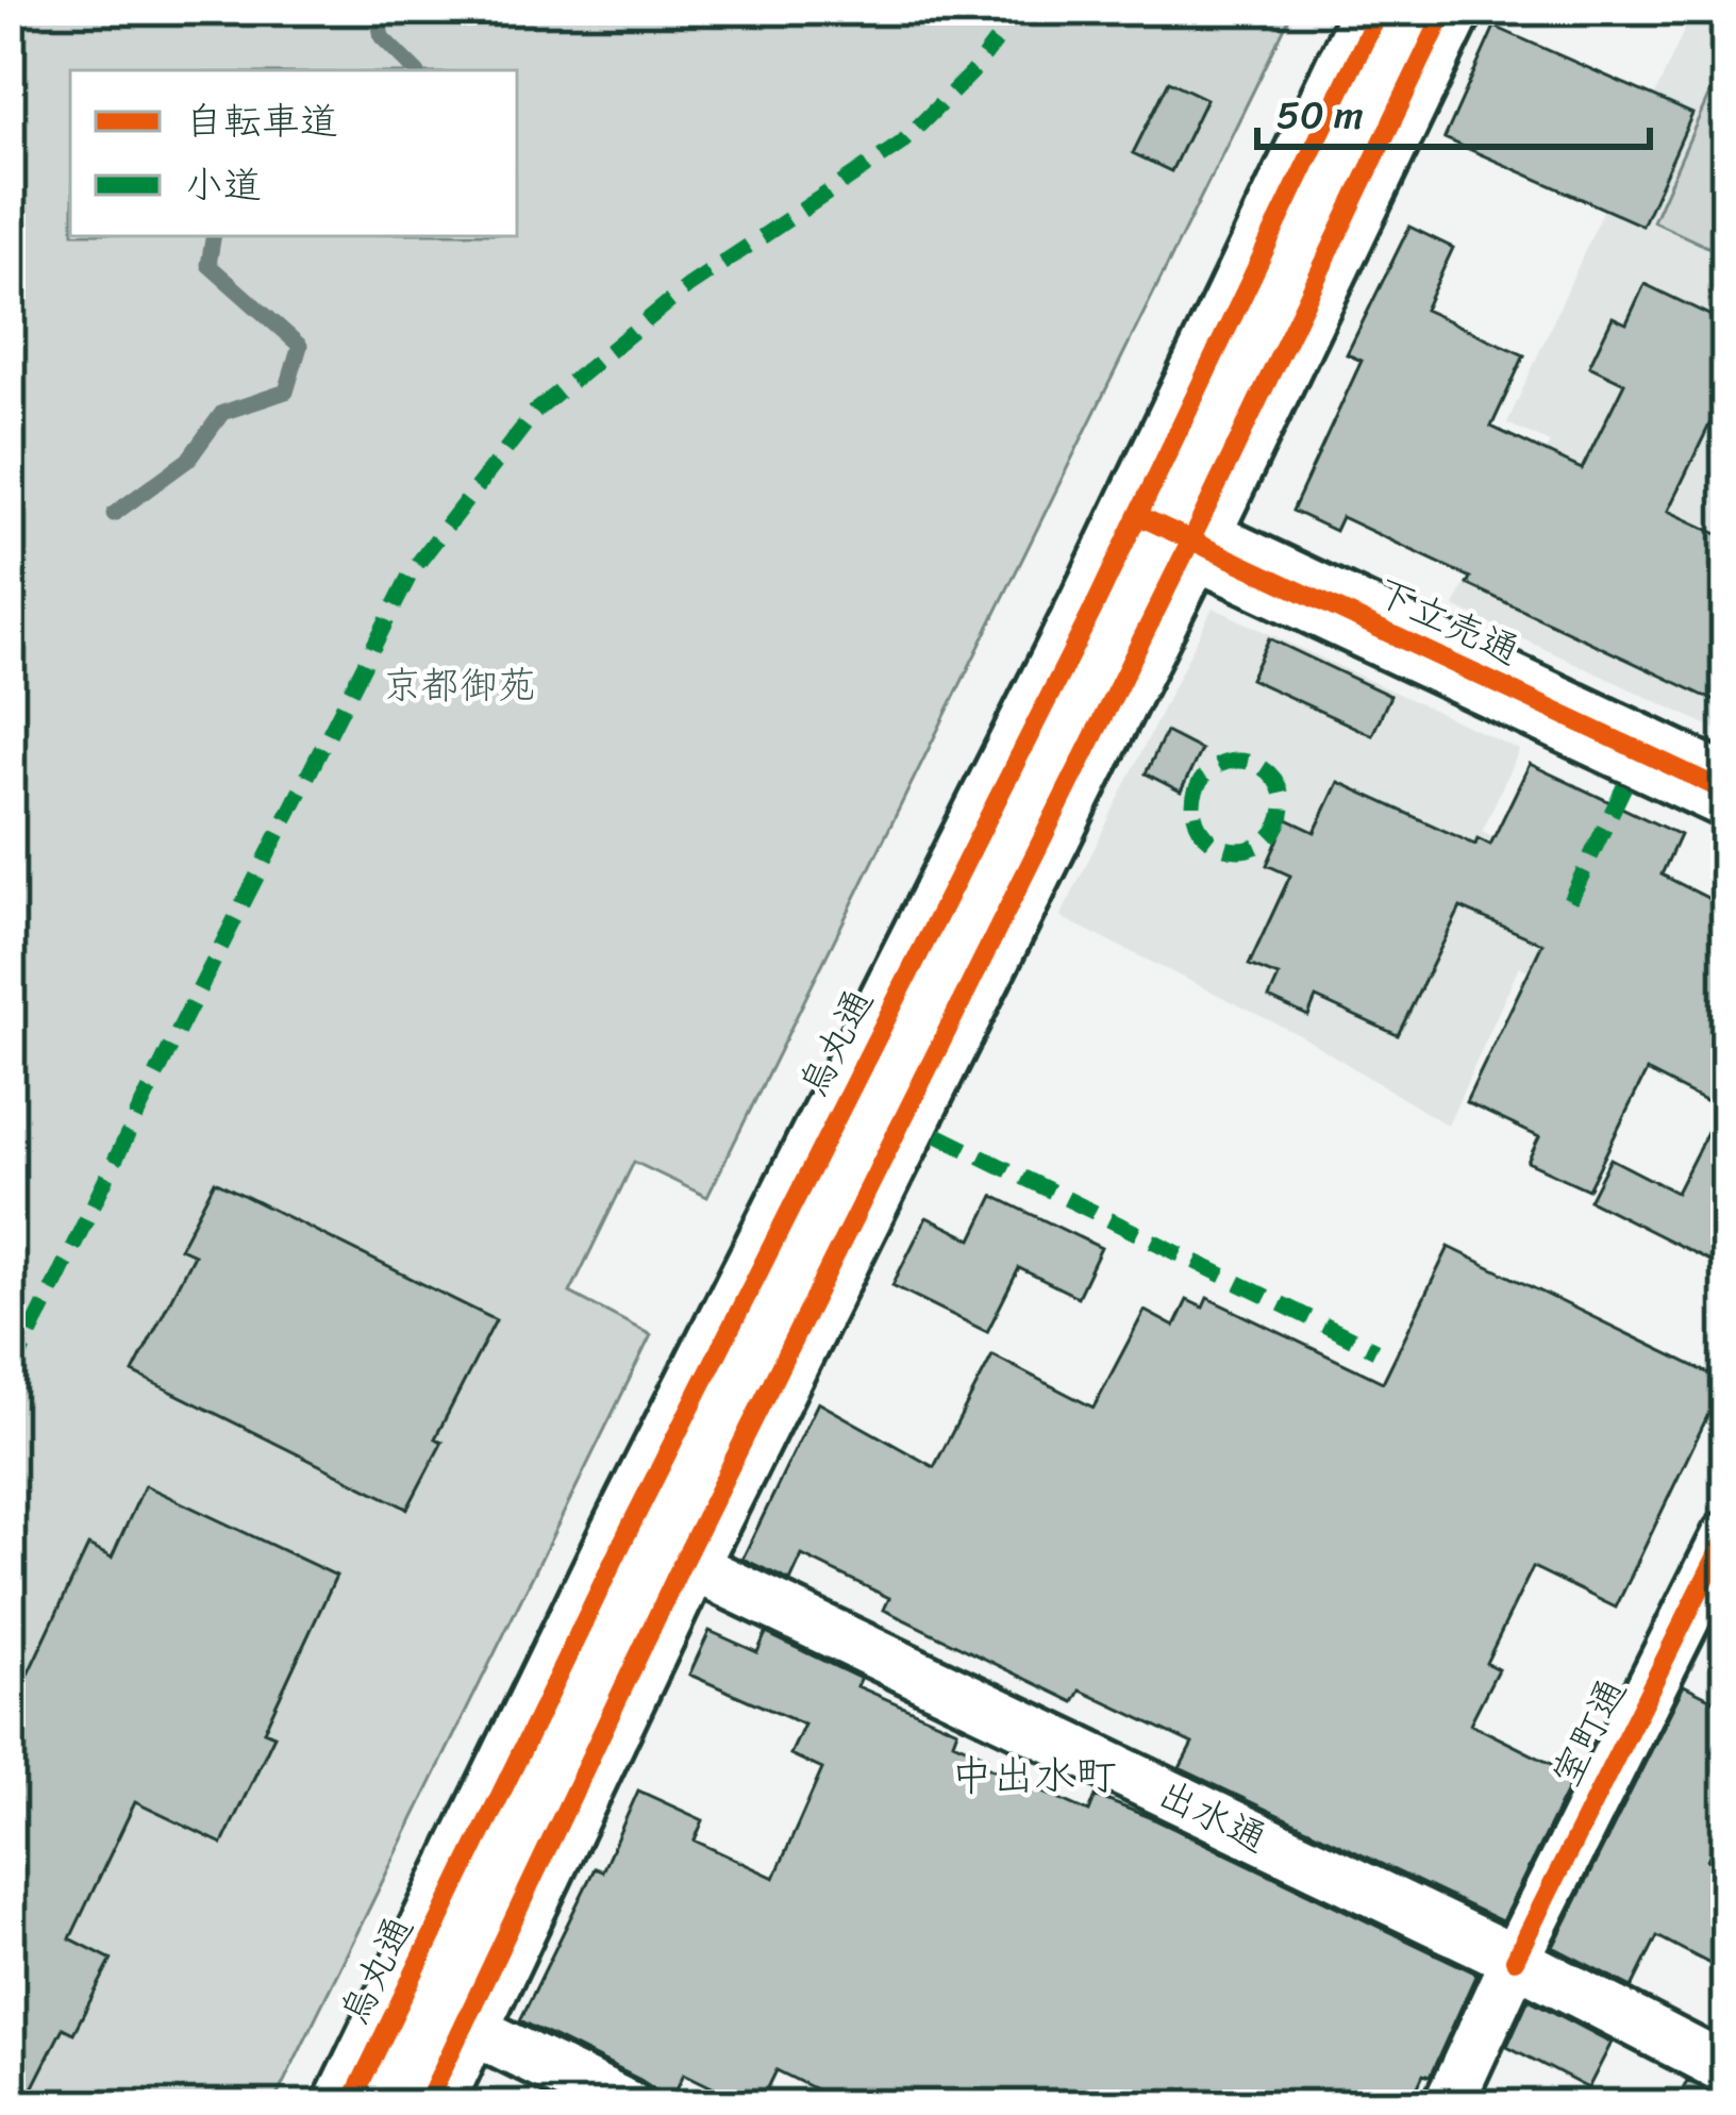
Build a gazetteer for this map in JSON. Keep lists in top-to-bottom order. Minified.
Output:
{"streets":{"main road":["下立売通","烏丸通"],"street":["室町通","出水通"]},"crossings":[["下立売通","烏丸通"],["烏丸通","出水通"],["室町通","出水通"]],"districts":["中出水町"],"parks":["京都御苑"],"legend":["自転車道","小道"],"scale_bar":"50 m"}
